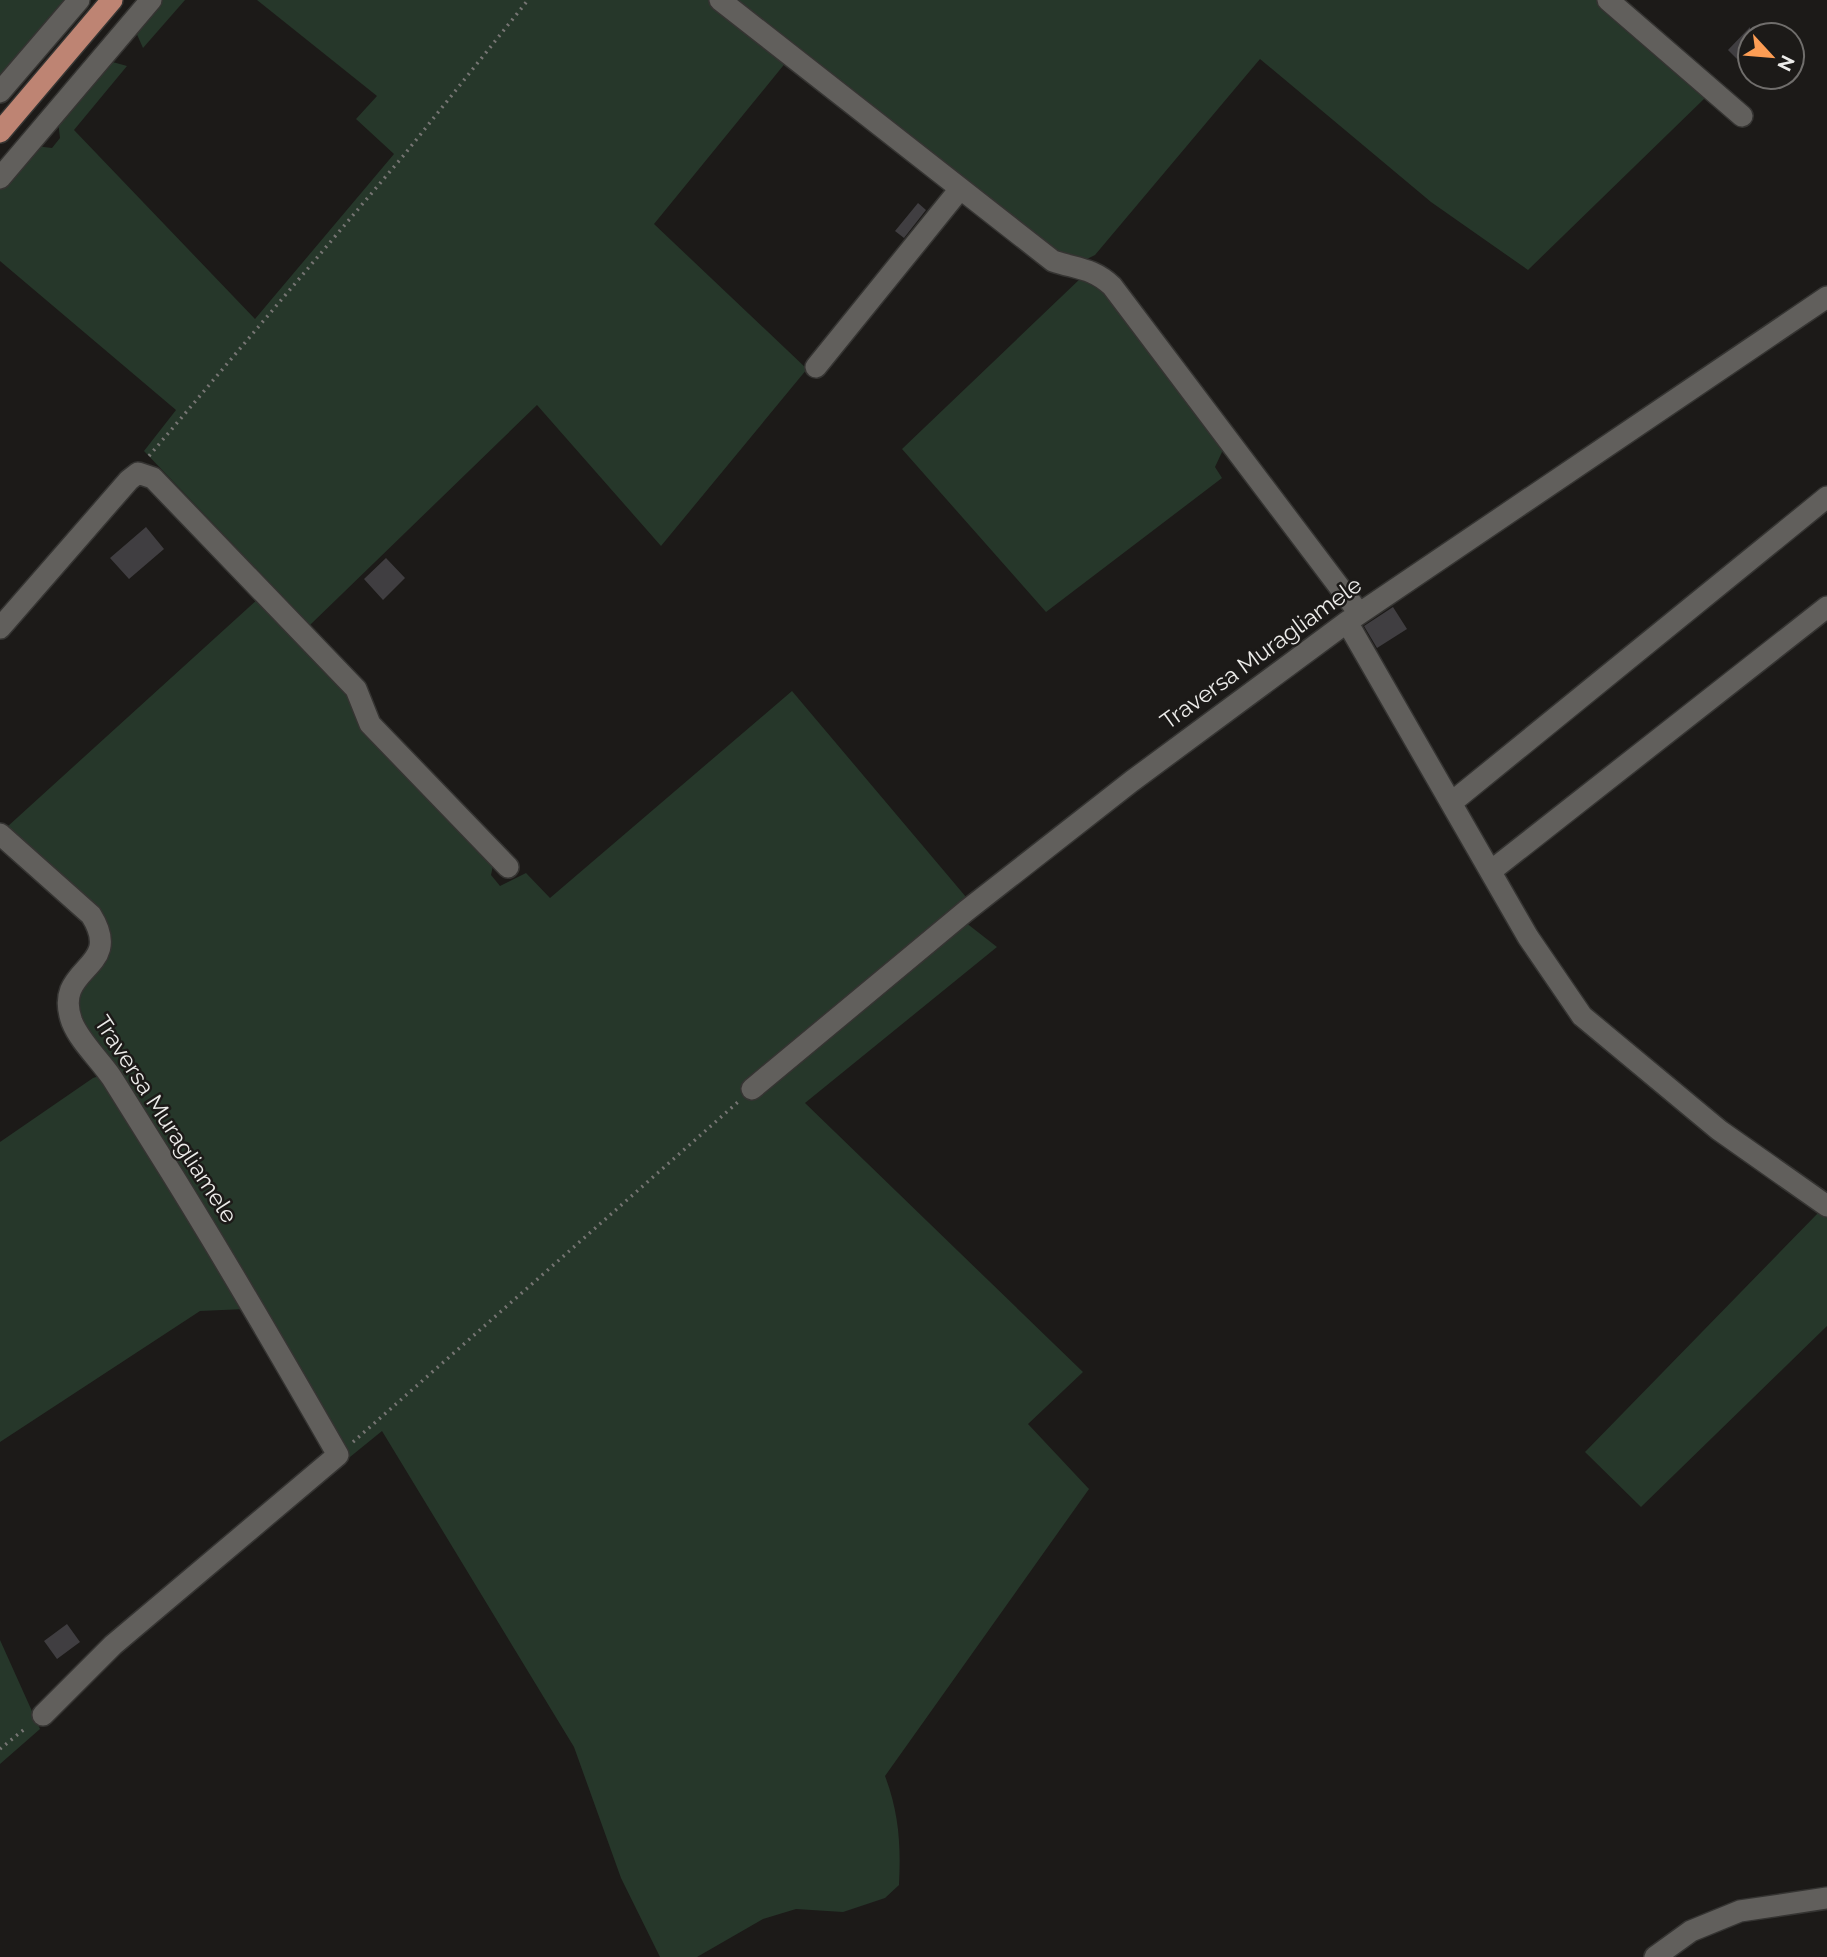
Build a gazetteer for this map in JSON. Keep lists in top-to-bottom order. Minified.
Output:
{"streets":{"street":["Traversa Muragliamele"]},"north":"bottom right"}
